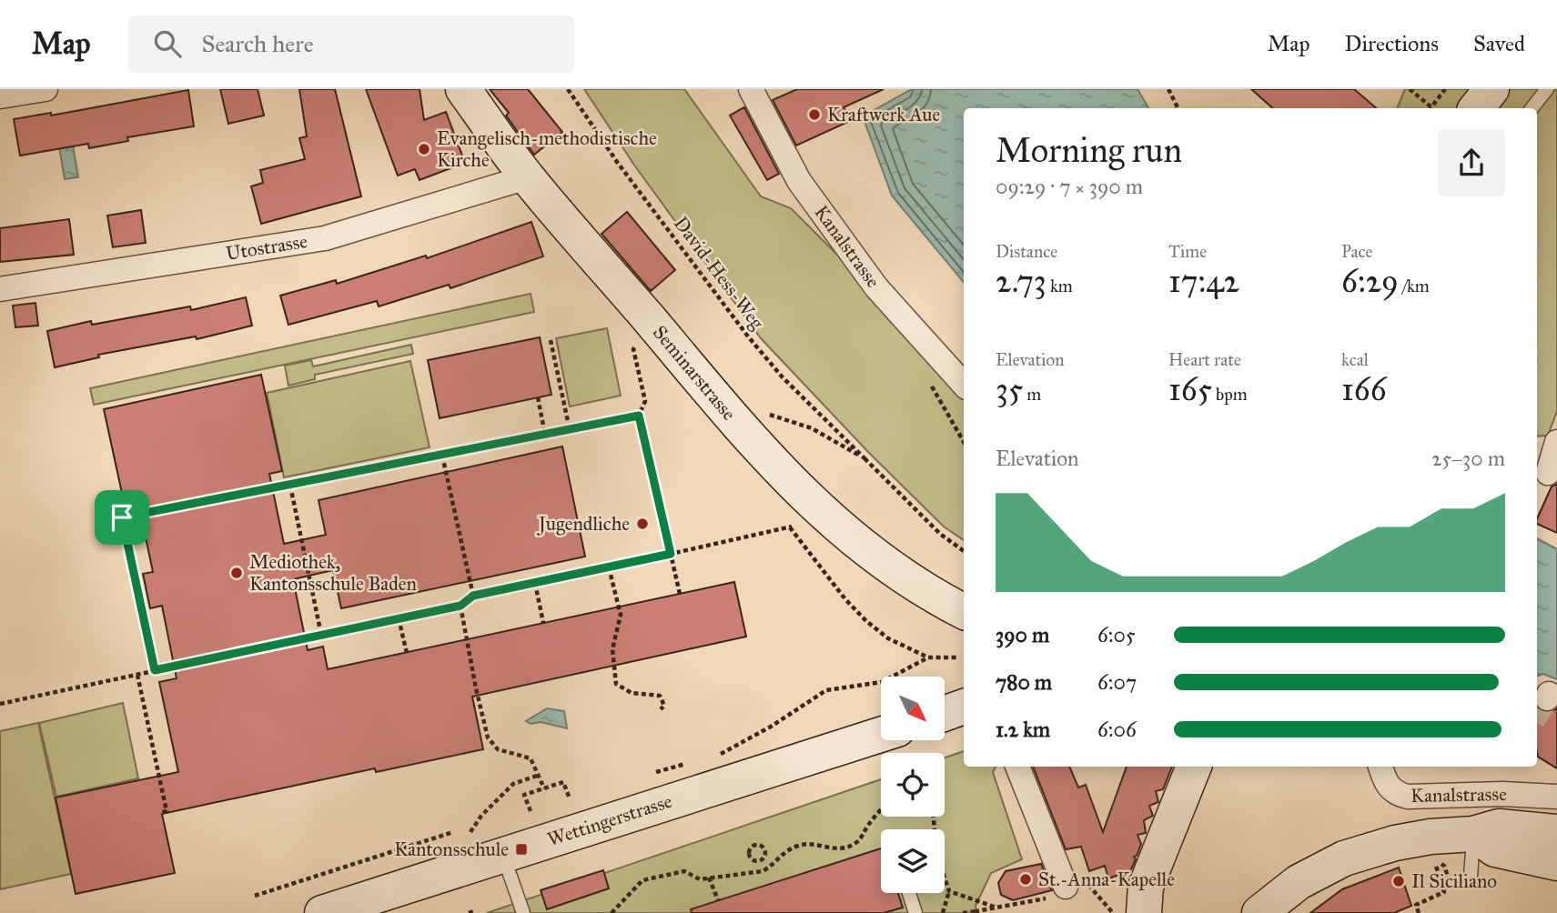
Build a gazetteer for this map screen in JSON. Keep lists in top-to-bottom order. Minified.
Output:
{"streets":{"main road":["Seminarstrasse","Wettingerstrasse"],"street":["Kanalstrasse","Utostrasse"],"path":["David-Hess-Weg"]},"crossings":[["Utostrasse","Seminarstrasse"]],"places":{"other":["Kraftwerk Aue","Evangelisch-methodistische Kirche","Jugendliche","Mediothek, Kantonsschule Baden","St.-Anna-Kapelle","Il Siciliano"],"transit":["Kantonsschule"]},"north":"bottom right","page":{"header":"Map","search":"Search here","nav":["Map","Directions","Saved"],"heading":["Morning run","09:29 · 7 × 390 m"],"stats":[["Distance","2.73 km"],["Time","17:42"],["Pace","6:29 /km"],["Elevation","35 m"],["Heart rate","165 bpm"],["kcal","166"]],"chart":["Elevation","25–30 m"],"list":[{"name":"390 m","note":"6:05"},{"name":"780 m","note":"6:07"},{"name":"1.2 km","note":"6:06"}]}}
